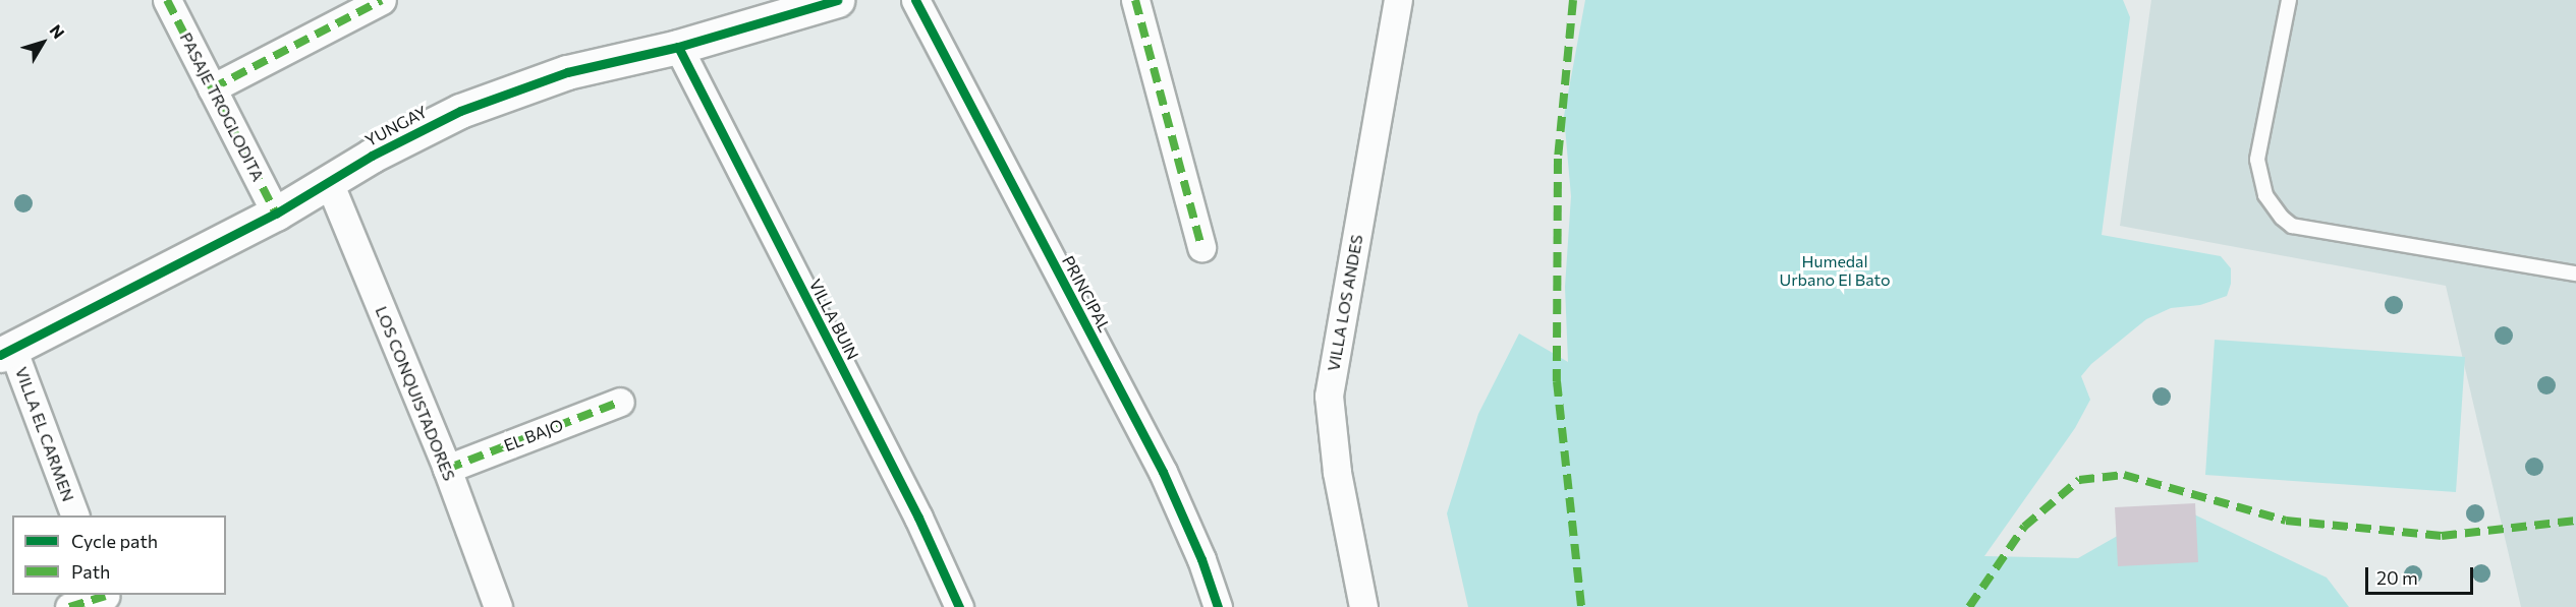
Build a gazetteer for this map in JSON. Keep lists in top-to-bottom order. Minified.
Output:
{"streets":{"street":["PASAJE TROGLODITA","YUNGAY","PRINCIPAL","VILLA LOS ANDES","VILLA BUIN","LOS CONQUISTADORES","VILLA EL CARMEN","EL BAJO"]},"crossings":[["PASAJE TROGLODITA","YUNGAY"],["YUNGAY","VILLA BUIN"],["YUNGAY","LOS CONQUISTADORES"],["YUNGAY","VILLA EL CARMEN"],["LOS CONQUISTADORES","EL BAJO"]],"parks":["Humedal Urbano El Bato"],"legend":["Cycle path","Path"],"scale_bar":"20 m","north":"top right"}
